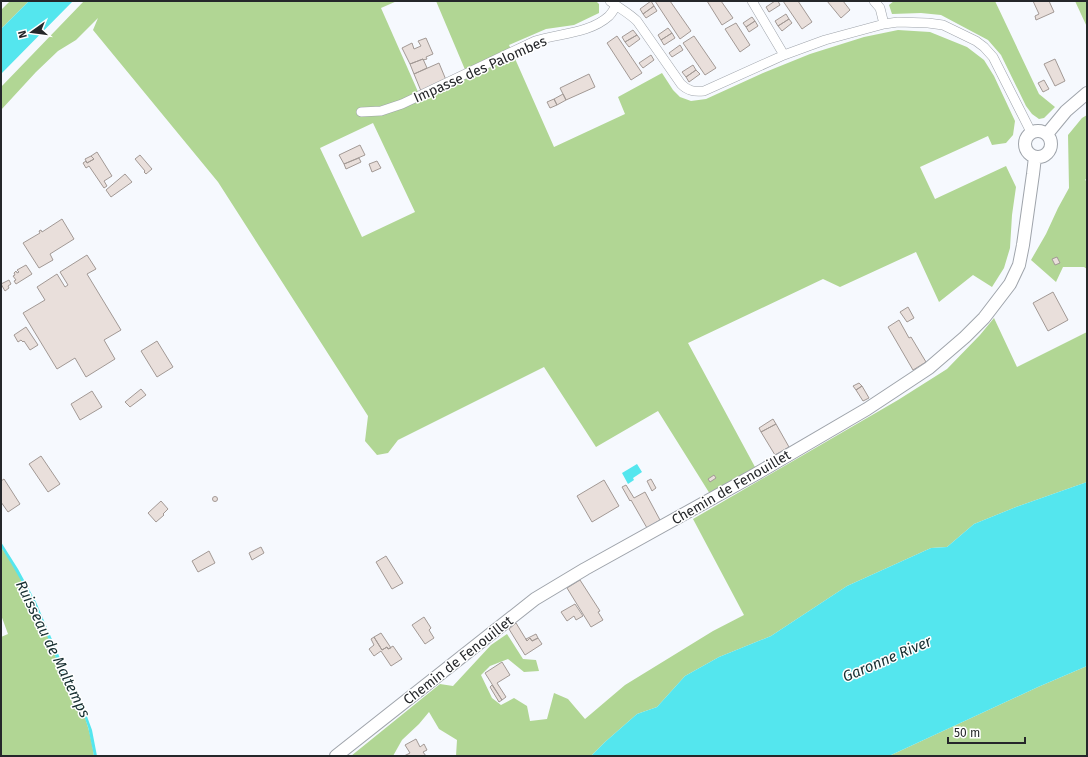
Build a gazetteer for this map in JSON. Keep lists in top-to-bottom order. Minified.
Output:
{"streets":{"street":["Impasse des Palombes","Chemin de Fenouillet"]},"water":["Ruisseau de Maltemps","Garonne River"],"scale_bar":"50 m","north":"left"}
